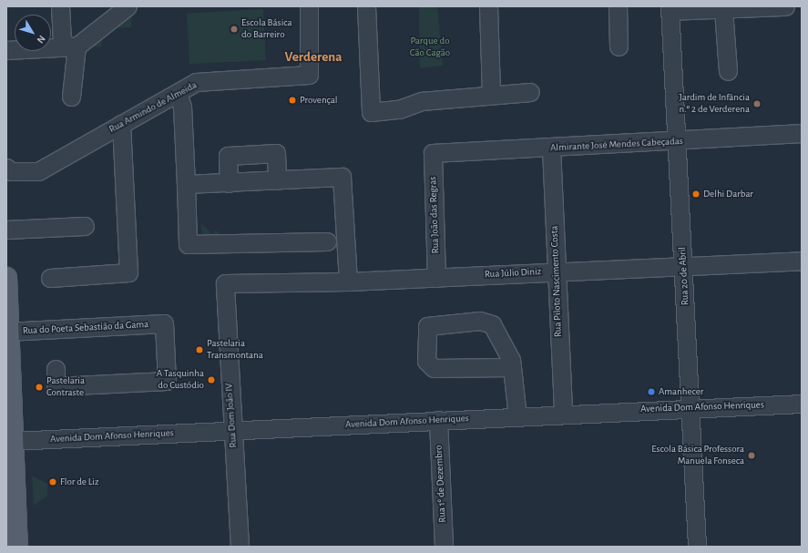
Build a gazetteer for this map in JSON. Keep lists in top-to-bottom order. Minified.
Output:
{"streets":{"street":["Rua Armindo de Almeida","Almirante José Mendes Cabeçadas","Rua João das Regras","Rua Júlio Diniz","Rua 20 de Abril","Rua Piloto Nascimento Costa","Rua do Poeta Sebastião da Gama","Avenida Dom Afonso Henriques","Rua Dom João IV","Rua 1º de Dezembro"]},"crossings":[["Almirante José Mendes Cabeçadas","Rua João das Regras"],["Almirante José Mendes Cabeçadas","Rua 20 de Abril"],["Almirante José Mendes Cabeçadas","Rua Piloto Nascimento Costa"],["Rua João das Regras","Rua Júlio Diniz"],["Rua Júlio Diniz","Rua 20 de Abril"],["Rua Júlio Diniz","Rua Piloto Nascimento Costa"],["Rua Júlio Diniz","Rua Dom João IV"],["Rua 20 de Abril","Avenida Dom Afonso Henriques"],["Rua Piloto Nascimento Costa","Avenida Dom Afonso Henriques"],["Avenida Dom Afonso Henriques","Rua Dom João IV"],["Avenida Dom Afonso Henriques","Rua 1º de Dezembro"]],"districts":["Verderena"],"parks":["Parque do Cão Cagão"],"places":["Escola Básica do Barreiro","Provençal","Jardim de Infância n.º 2 de Verderena","Delhi Darbar","Pastelaria Transmontana","A Tasquinha do Custódio","Pastelaria Contraste","Amanhecer","Escola Básica Professora Manuela Fonseca","Flor de Liz"],"north":"bottom right"}
